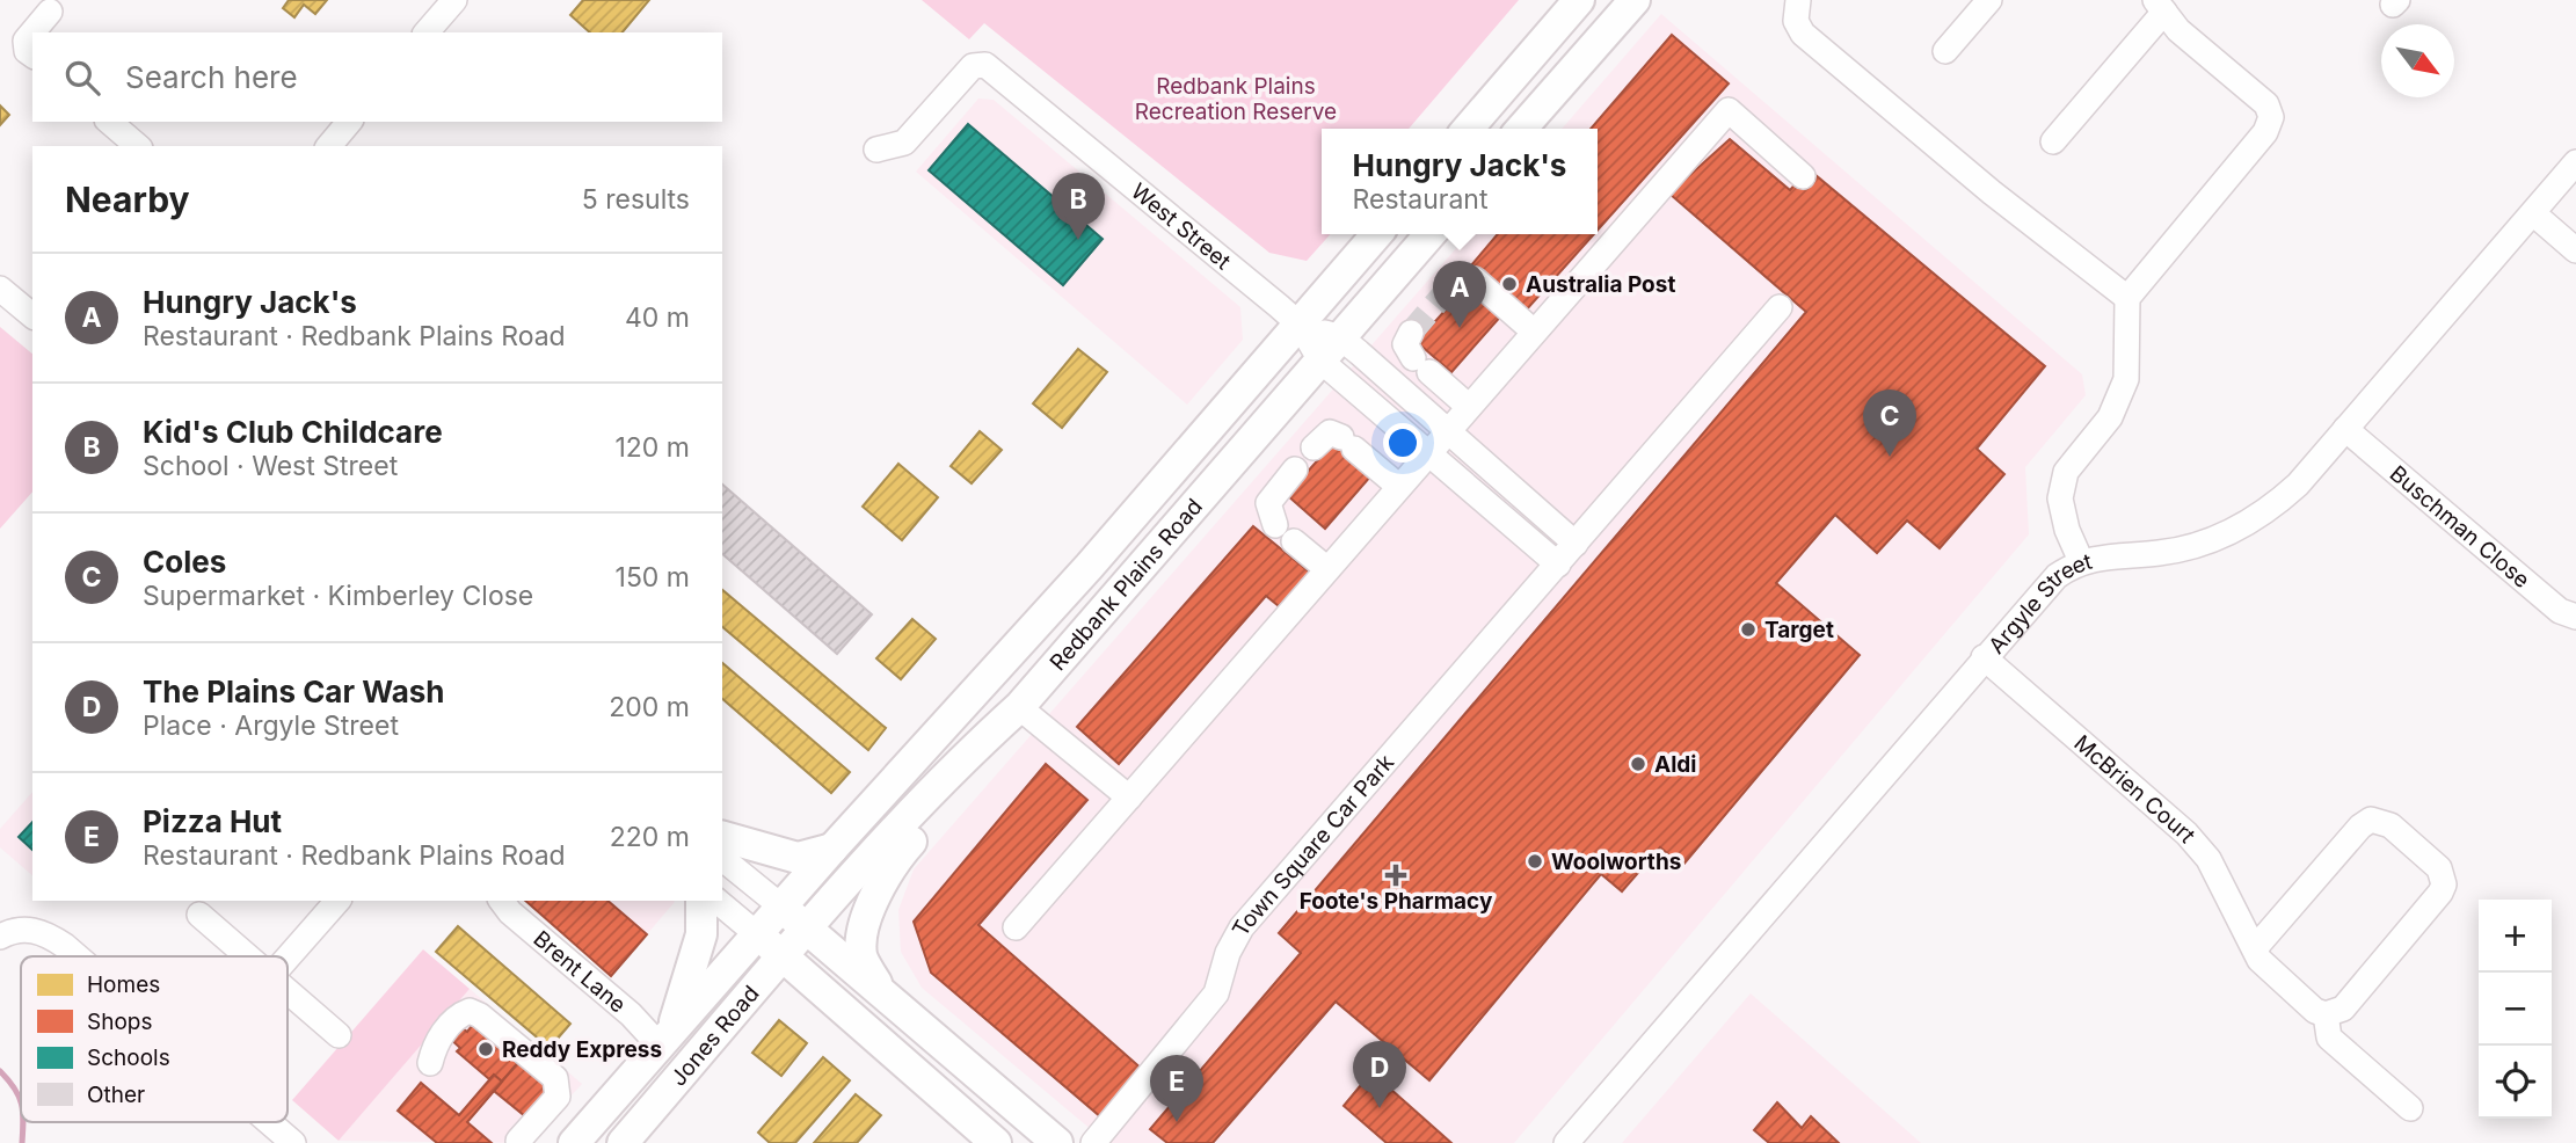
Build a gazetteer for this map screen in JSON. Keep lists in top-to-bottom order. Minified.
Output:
{"streets":{"main road":["Redbank Plains Road","Jones Road"],"street":["West Street","Buschman Close","Argyle Street","McBrien Court","Town Square Car Park","Brent Lane"]},"crossings":[["West Street","Redbank Plains Road"],["Buschman Close","Argyle Street"],["Redbank Plains Road","Jones Road"],["Argyle Street","McBrien Court"],["Brent Lane","Jones Road"]],"parks":["Redbank Plains Recreation Reserve"],"places":{"other":["Australia Post","Target","Aldi","Woolworths","Reddy Express"],"health":["Foote's Pharmacy"]},"legend":["Homes","Shops","Schools","Other"],"north":"bottom right","page":{"search":"Search here","popup":["Hungry Jack's","Restaurant"],"heading":["Nearby","5 results"],"pins":["B","A","C","D","E"],"list":[{"mark":"A","name":"Hungry Jack's","note":"Restaurant · Redbank Plains Road","value":"40 m"},{"mark":"B","name":"Kid's Club Childcare","note":"School · West Street","value":"120 m"},{"mark":"C","name":"Coles","note":"Supermarket · Kimberley Close","value":"150 m"},{"mark":"D","name":"The Plains Car Wash","note":"Place · Argyle Street","value":"200 m"},{"mark":"E","name":"Pizza Hut","note":"Restaurant · Redbank Plains Road","value":"220 m"}],"map_buttons":["+","−"]}}
